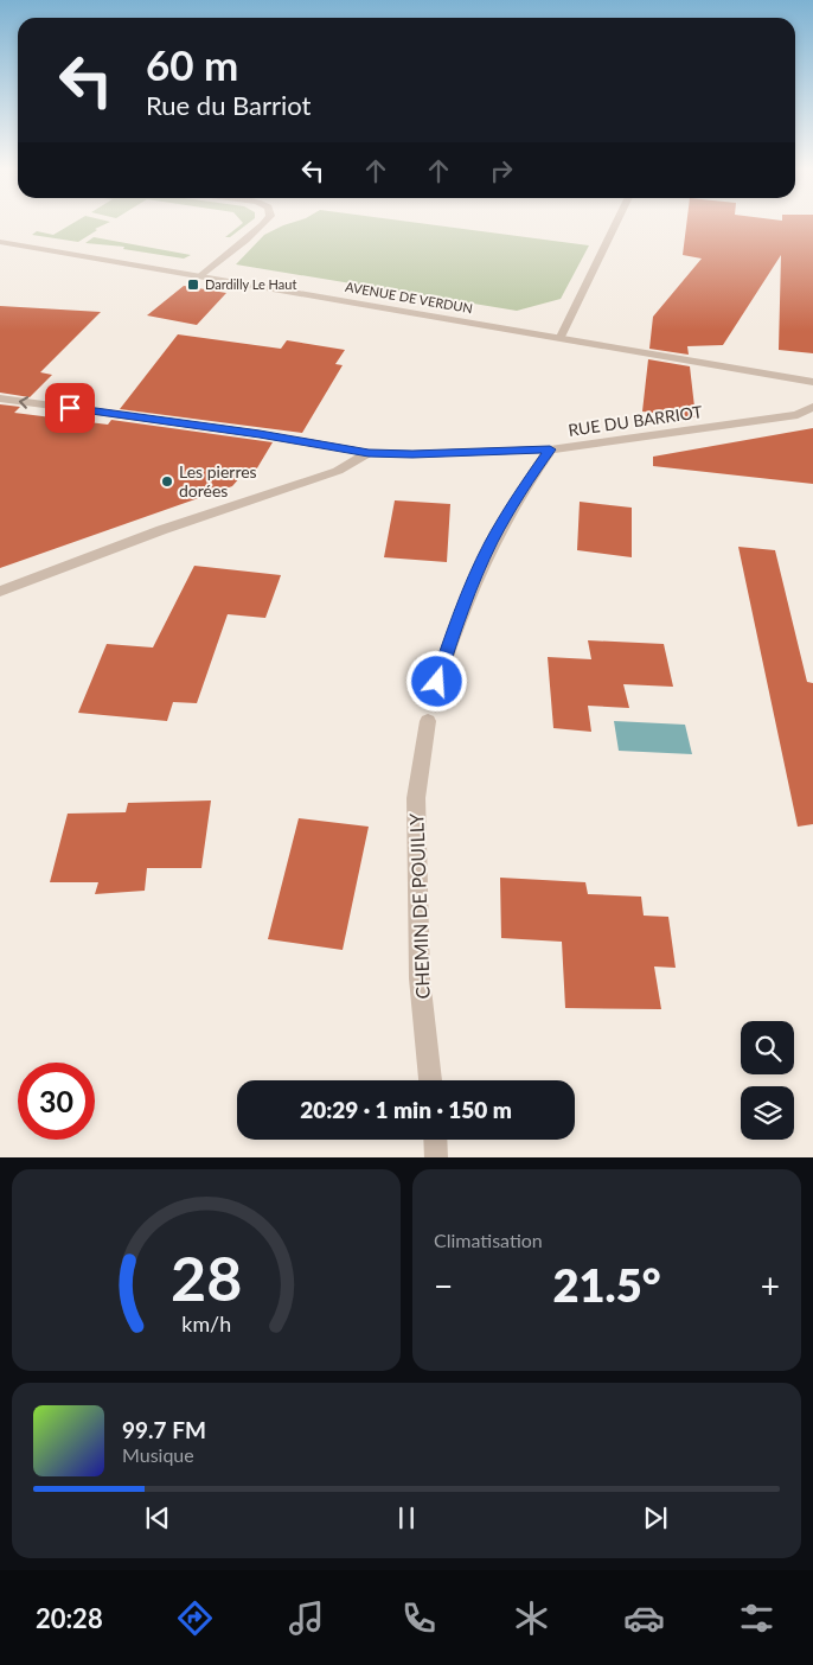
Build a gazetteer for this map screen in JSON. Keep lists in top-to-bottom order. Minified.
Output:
{"streets":{"street":["AVENUE DE VERDUN","RUE DU BARRIOT","CHEMIN DE POUILLY"]},"one_way":["RUE DU BARRIOT"],"places":{"transit":["Dardilly Le Haut"],"other":["Les pierres dorées"]},"page":{"turn":["60 m","Rue du Barriot"],"limit":"30","trip":"20:29 · 1 min · 150 m","tile":"Climatisation","heat":["−","21.5°","+"],"song":["99.7 FM","Musique"],"tabs":"20:28","gauge":["28","km/h"]}}
